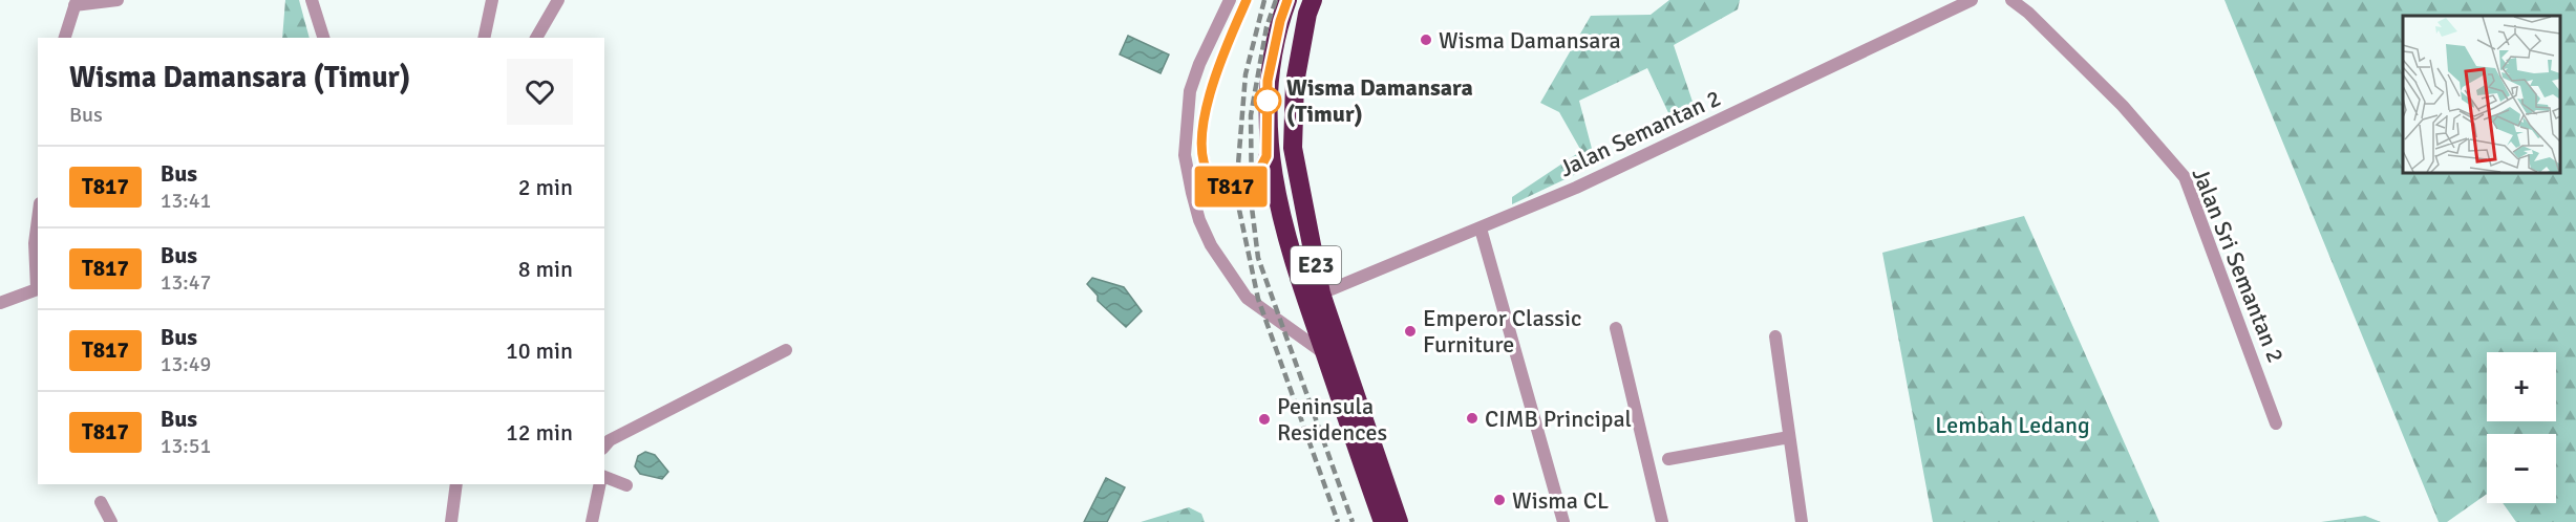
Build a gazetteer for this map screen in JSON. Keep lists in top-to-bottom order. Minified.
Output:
{"streets":{"highway":["E23"],"street":["Jalan Semantan 2","Jalan Sri Semantan 2"]},"crossings":[["Jalan Semantan 2","E23"]],"parks":["Lembah Ledang"],"places":["Wisma Damansara","Wisma Damansara (Timur)","Emperor Classic Furniture","CIMB Principal","Peninsula Residences","Wisma CL"],"lines":["bus line T817"],"page":{"on_map":"T817","heading":["Wisma Damansara (Timur)","Bus"],"list":[{"mark":"T817","name":"Bus","note":"13:41","value":"2 min"},{"mark":"T817","name":"Bus","note":"13:47","value":"8 min"},{"mark":"T817","name":"Bus","note":"13:49","value":"10 min"},{"mark":"T817","name":"Bus","note":"13:51","value":"12 min"}],"map_buttons":["+","−"]}}
